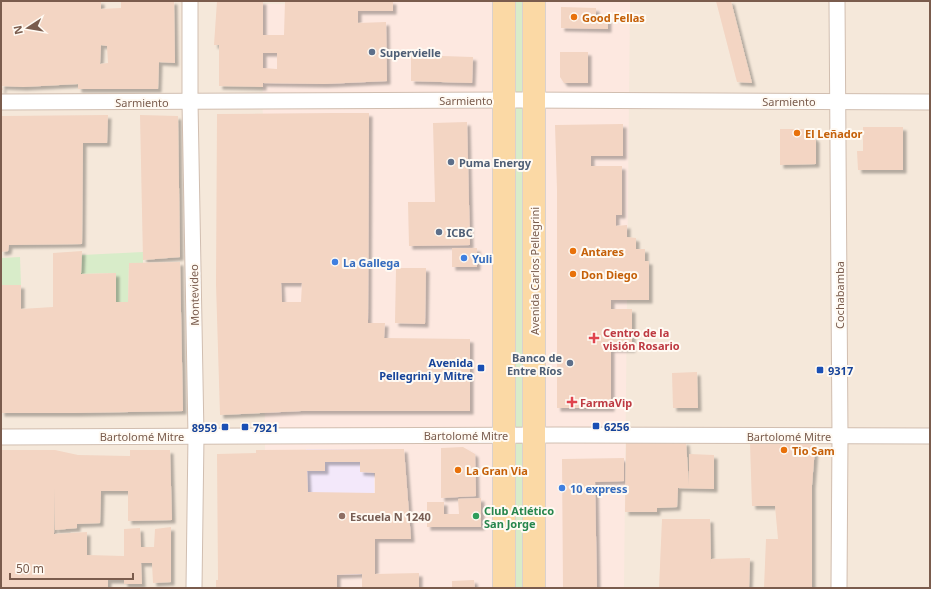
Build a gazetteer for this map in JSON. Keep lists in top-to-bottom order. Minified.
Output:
{"streets":{"main road":["Avenida Carlos Pellegrini"],"street":["Sarmiento","Montevideo","Cochabamba","Bartolomé Mitre"]},"crossings":[["Sarmiento","Avenida Carlos Pellegrini"],["Sarmiento","Montevideo"],["Sarmiento","Cochabamba"],["Avenida Carlos Pellegrini","Bartolomé Mitre"],["Montevideo","Bartolomé Mitre"],["Cochabamba","Bartolomé Mitre"]],"places":{"other":["Good Fellas","Supervielle","El Leñador","Puma Energy","ICBC","Antares","Yuli","La Gallega","Don Diego","Banco de Entre Ríos","Tio Sam","La Gran Via","10 express","Escuela N 1240","Club Atlético San Jorge"],"health":["Centro de la visión Rosario","FarmaVip"],"transit":["Avenida Pellegrini y Mitre","9317","6256","8959","7921"]},"scale_bar":"50 m","north":"left"}
